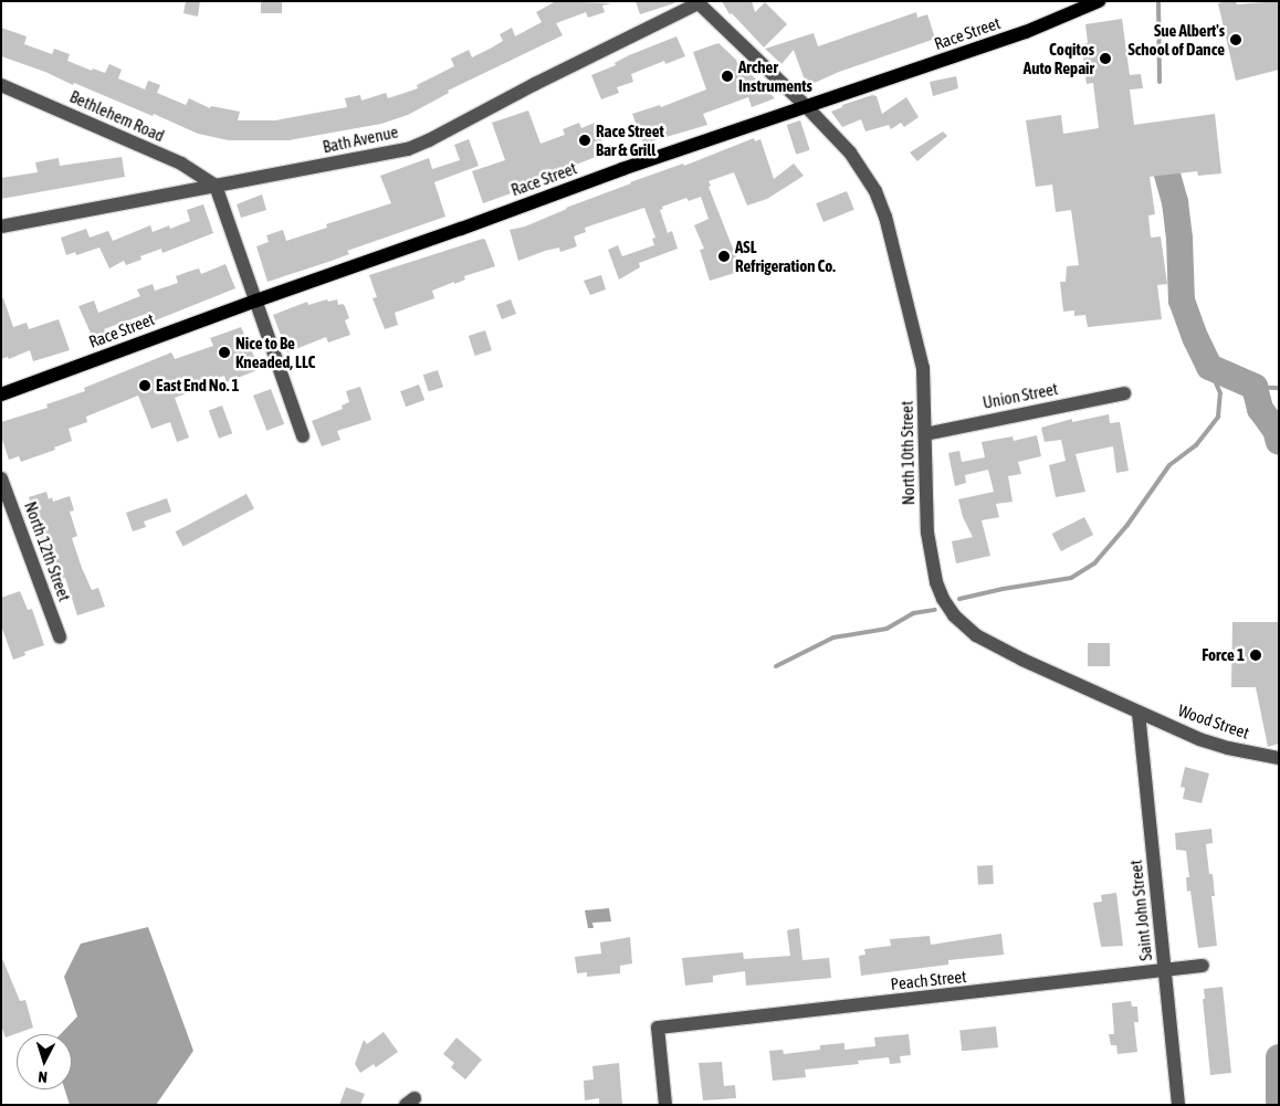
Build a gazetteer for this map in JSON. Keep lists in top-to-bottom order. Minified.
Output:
{"streets":{"main road":["Race Street"],"street":["Bethlehem Road","Bath Avenue","Union Street","North 10th Street","North 12th Street","Wood Street","Saint John Street","Peach Street"]},"crossings":[["Race Street","North 10th Street"],["Bethlehem Road","Bath Avenue"],["Bath Avenue","North 10th Street"],["Union Street","North 10th Street"],["North 10th Street","Wood Street"],["North 10th Street","Saint John Street"],["Wood Street","Saint John Street"],["Saint John Street","Peach Street"]],"places":["Sue Albert's School of Dance","Coqitos Auto Repair","Archer Instruments","Race Street Bar & Grill","ASL Refrigeration Co.","Nice to Be Kneaded, LLC","East End No. 1","Force 1"],"north":"bottom"}
